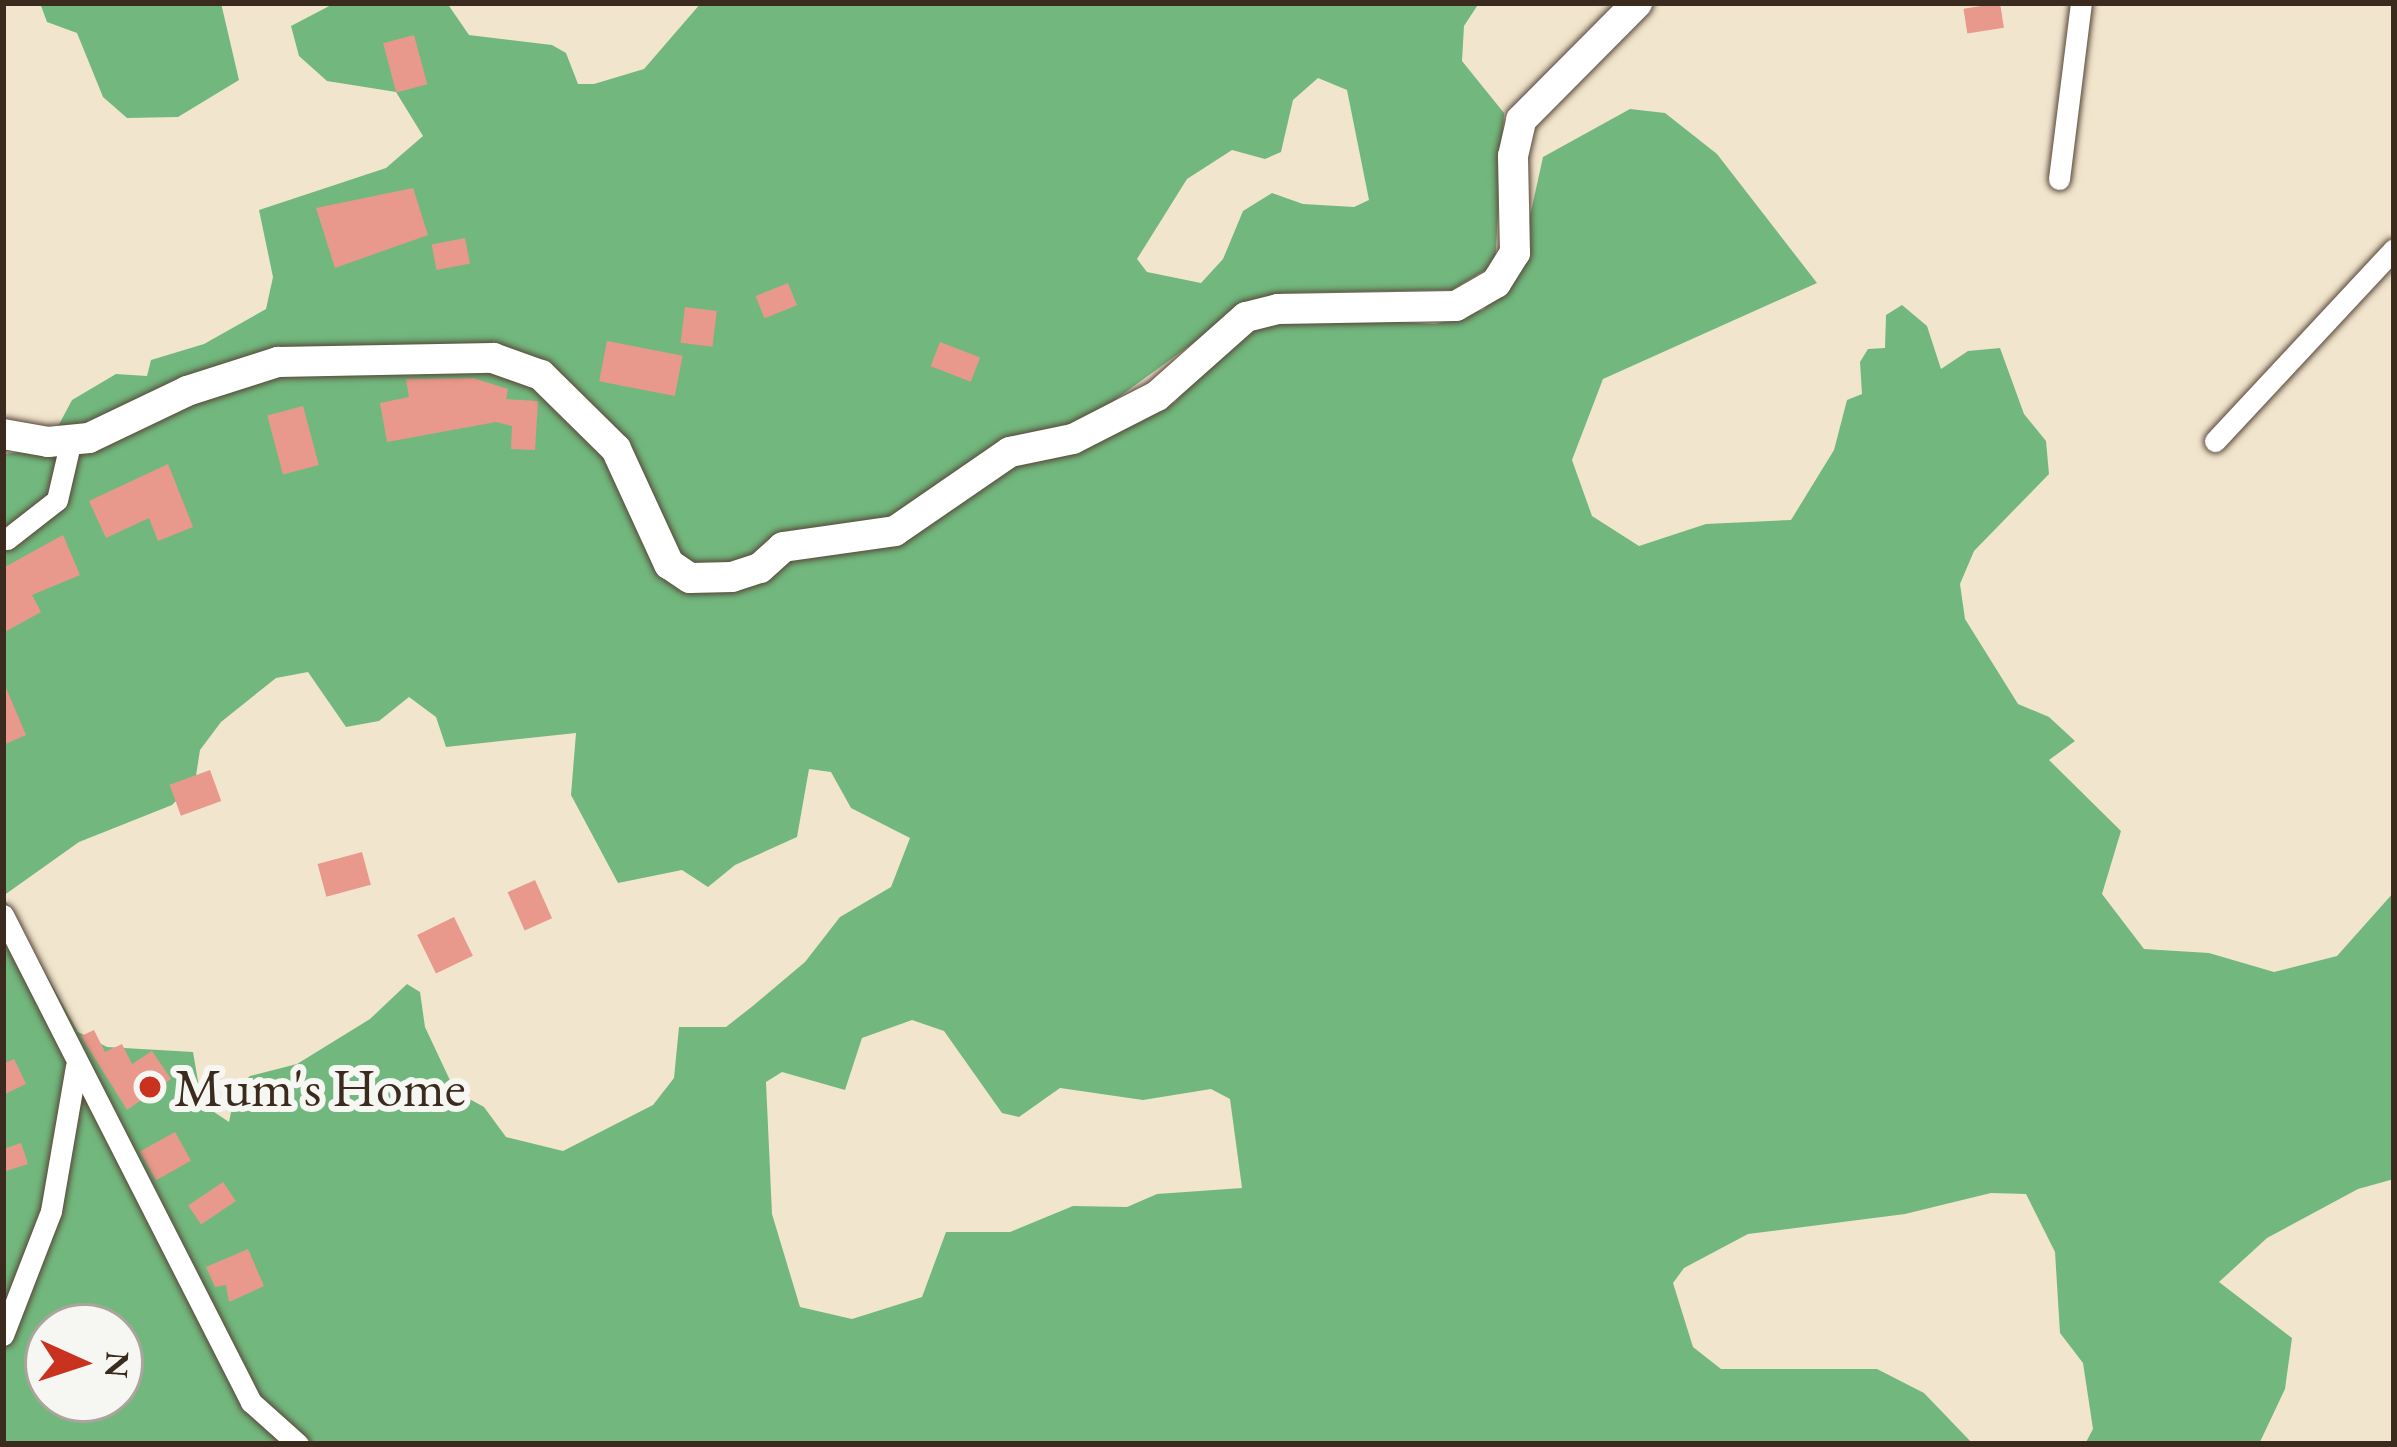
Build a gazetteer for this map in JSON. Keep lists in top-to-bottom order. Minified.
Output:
{"places":["Mum's Home"],"north":"right"}
